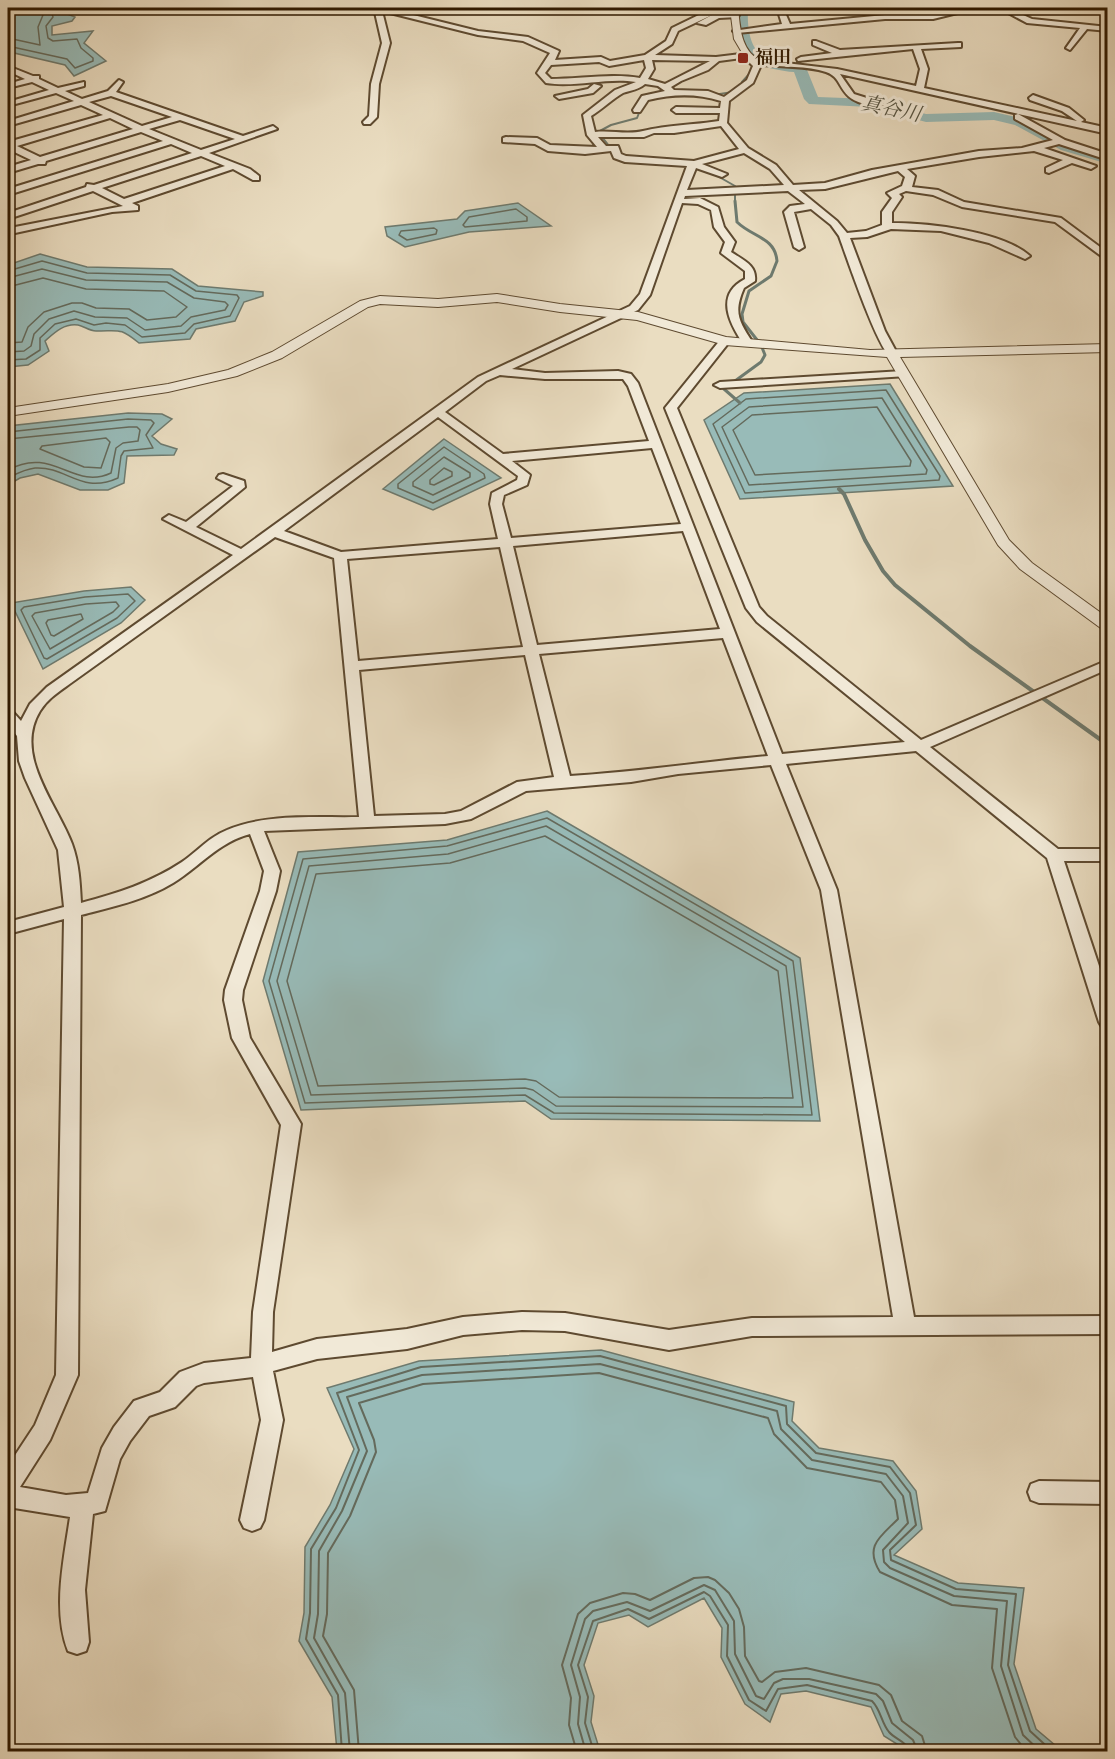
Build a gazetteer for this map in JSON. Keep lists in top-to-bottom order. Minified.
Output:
{"water":["真谷川"],"places":{"transit":["福田"]}}
